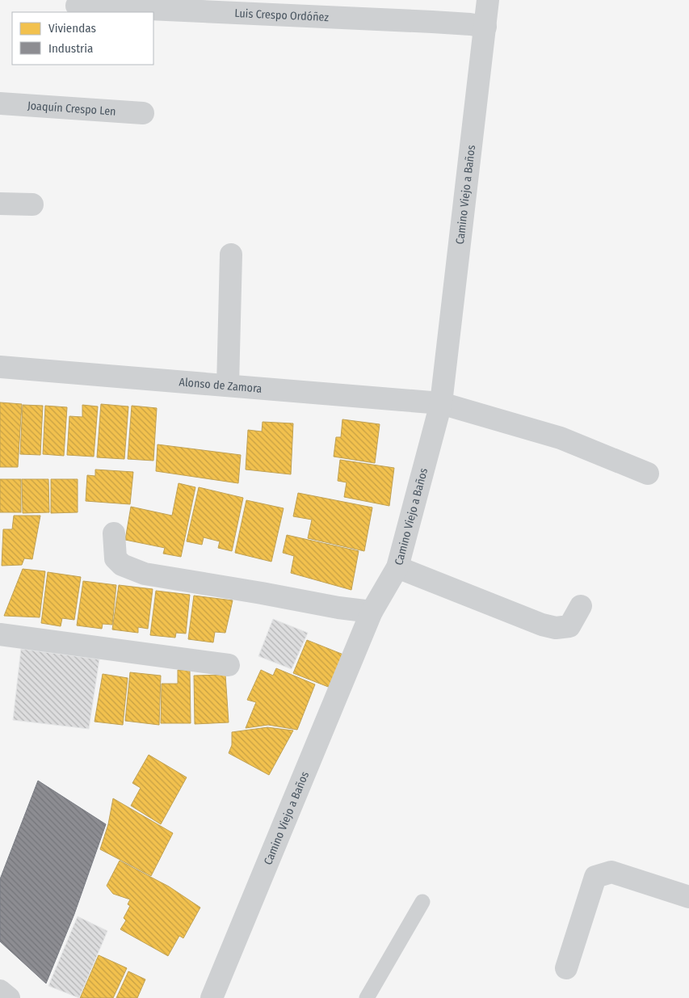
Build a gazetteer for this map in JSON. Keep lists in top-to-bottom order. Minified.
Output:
{"streets":{"street":["Luis Crespo Ordóñez","Joaquín Crespo Len","Camino Viejo a Baños","Alonso de Zamora"]},"crossings":[["Luis Crespo Ordóñez","Camino Viejo a Baños"],["Camino Viejo a Baños","Alonso de Zamora"]],"legend":["Viviendas","Industria"]}
